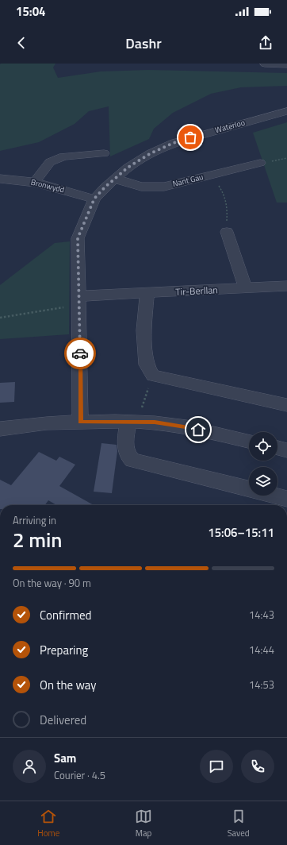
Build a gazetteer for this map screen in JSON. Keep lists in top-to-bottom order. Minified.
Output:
{"streets":{"street":["Waterloo","Nant Gau","Bronwydd","Tir-Berllan"]},"crossings":[["Waterloo","Nant Gau"],["Waterloo","Bronwydd"],["Waterloo","Tir-Berllan"]],"page":{"status":"15:04","header":"Dashr","heading":["2 min","Arriving in","15:06–15:11"],"panel":["Sam","Courier · 4.5"],"bar":"On the way · 90 m","list":[["Confirmed","14:43"],["Preparing","14:44"],["On the way","14:53"],"Delivered"],"tabs":["Home","Map","Saved"]}}
